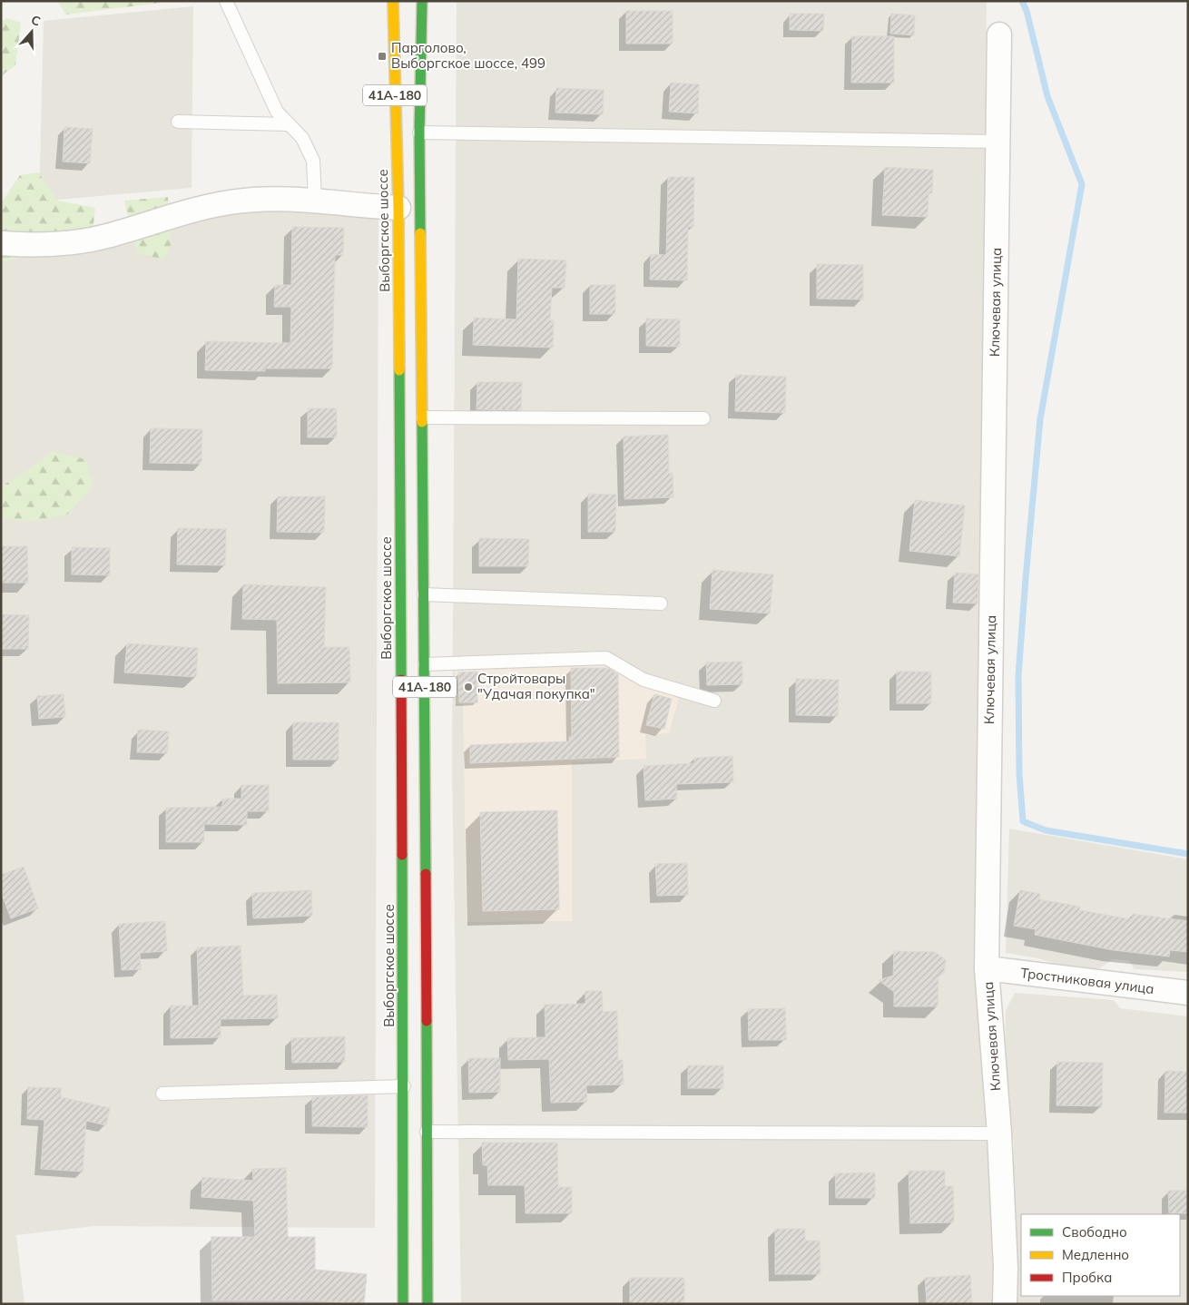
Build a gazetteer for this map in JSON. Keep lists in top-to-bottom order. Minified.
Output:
{"streets":{"main road":["41А-180","Выборгское шоссе"],"street":["Ключевая улица","Тростниковая улица"]},"crossings":[["Ключевая улица","Тростниковая улица"]],"places":{"transit":["Парголово, Выборгское шоссе, 499"],"other":["Cтройтовары \"Удачая покупка\""]},"legend":["Свободно","Медленно","Пробка"],"north":"top"}
